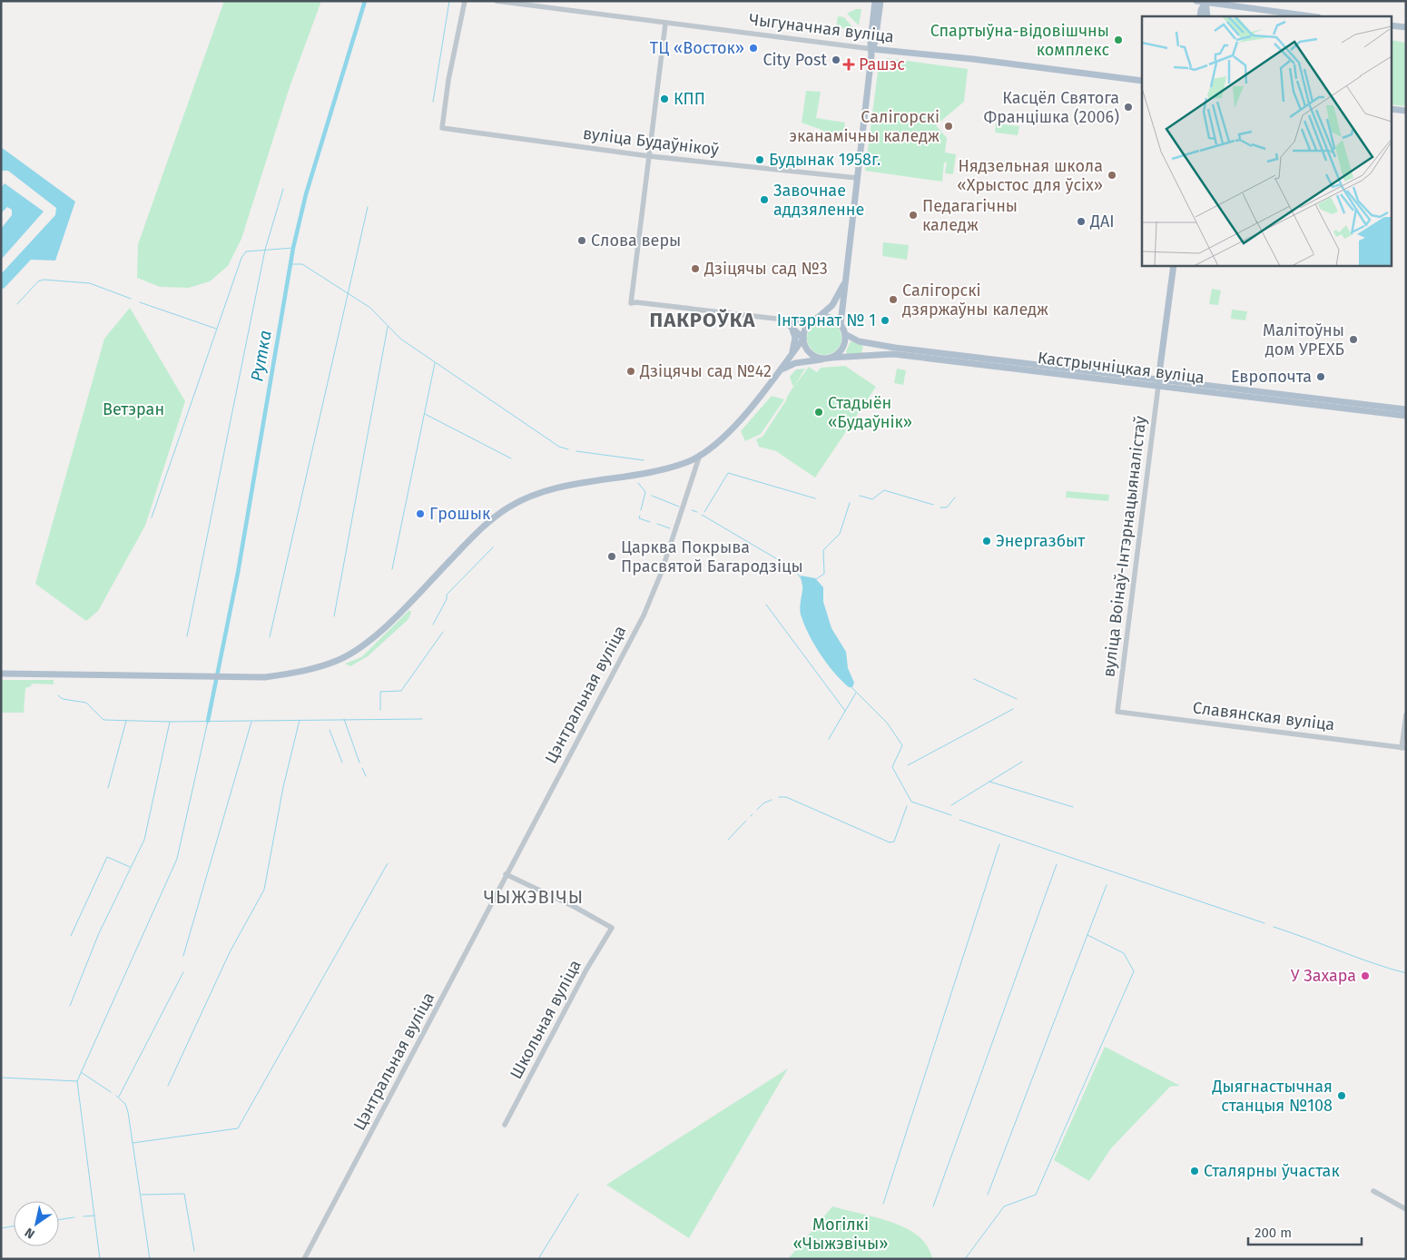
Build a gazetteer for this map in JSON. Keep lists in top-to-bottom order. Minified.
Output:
{"streets":{"main road":["Чыгуначная вуліца","Кастрычніцкая вуліца"],"street":["вуліца Будаўнікоў","вуліца Воінаў-Інтэрнацыяналістаў","Цэнтральная вуліца","Славянская вуліца","Школьная вуліца"]},"crossings":[["Кастрычніцкая вуліца","вуліца Воінаў-Інтэрнацыяналістаў"],["вуліца Воінаў-Інтэрнацыяналістаў","Славянская вуліца"],["Цэнтральная вуліца","Школьная вуліца"]],"districts":["ПАКРОЎКА","ЧЫЖЭВІЧЫ"],"water":["Рутка"],"parks":["Ветэран","Могілкі «Чыжэвічы»"],"places":{"other":["Спартыўна-відовішчны комплекс","ТЦ «Восток»","City Post","КПП","Касцёл Святога Францішка (2006)","Салігорскі эканамічны каледж","Будынак 1958г.","Нядзельная школа «Хрыстос для ўсіх»","Завочнае аддзяленне","Педагагічны каледж","ДАІ","Слова веры","Дзіцячы сад №3","Салігорскі дзяржаўны каледж","Інтэрнат № 1","Малітоўны дом УРЕХБ","Дзіцячы сад №42","Европочта","Стадыён «Будаўнік»","Грошык","Энергазбыт","Царква Покрыва Прасвятой Багародзіцы","У Захара","Дыягнастычная станцыя №108","Сталярны ўчастак"],"health":["Рашэс"]},"scale_bar":"200 m","north":"bottom left"}
